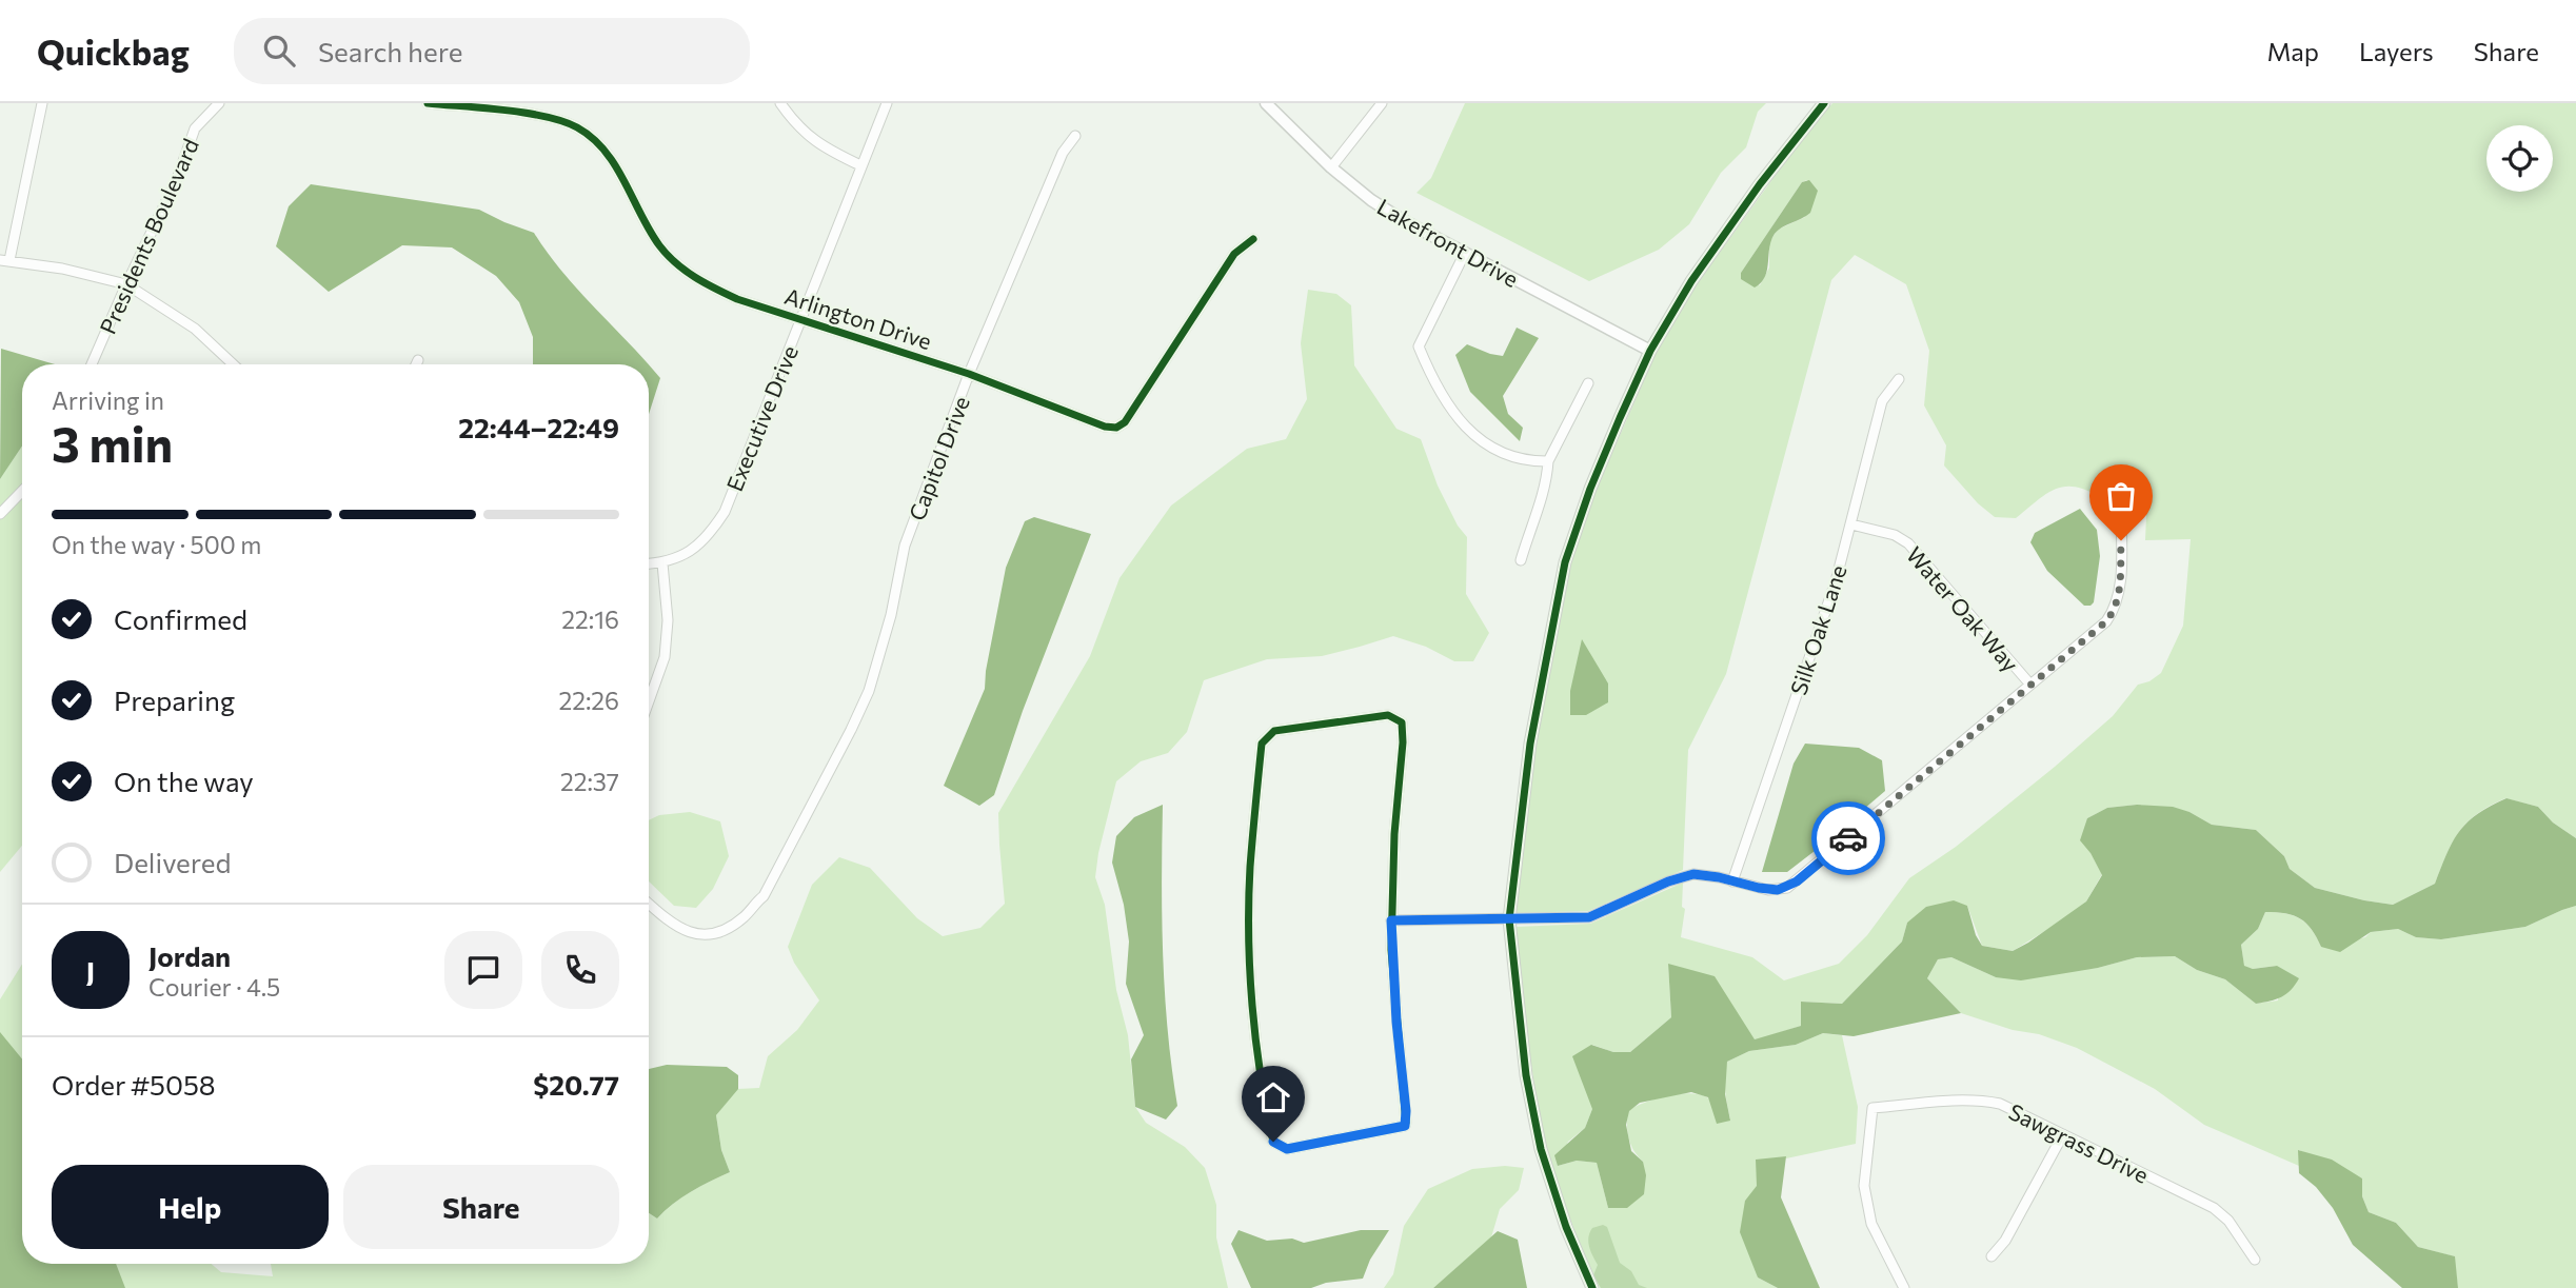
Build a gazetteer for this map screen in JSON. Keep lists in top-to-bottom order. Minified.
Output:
{"streets":{"street":["Presidents Boulevard","Lakefront Drive","Arlington Drive","Executive Drive","Capitol Drive","Water Oak Way","Silk Oak Lane","Sawgrass Drive"]},"crossings":[["Arlington Drive","Executive Drive"],["Arlington Drive","Capitol Drive"],["Water Oak Way","Silk Oak Lane"]],"page":{"header":"Quickbag","search":"Search here","nav":["Map","Layers","Share"],"heading":["3 min","Arriving in","22:44–22:49"],"panel":["Jordan","Courier · 4.5","Order #5058","$20.77"],"bar":"On the way · 500 m","list":[["Confirmed","22:16"],["Preparing","22:26"],["On the way","22:37"],"Delivered"],"round":"J","buttons":["Help","Share"]}}
